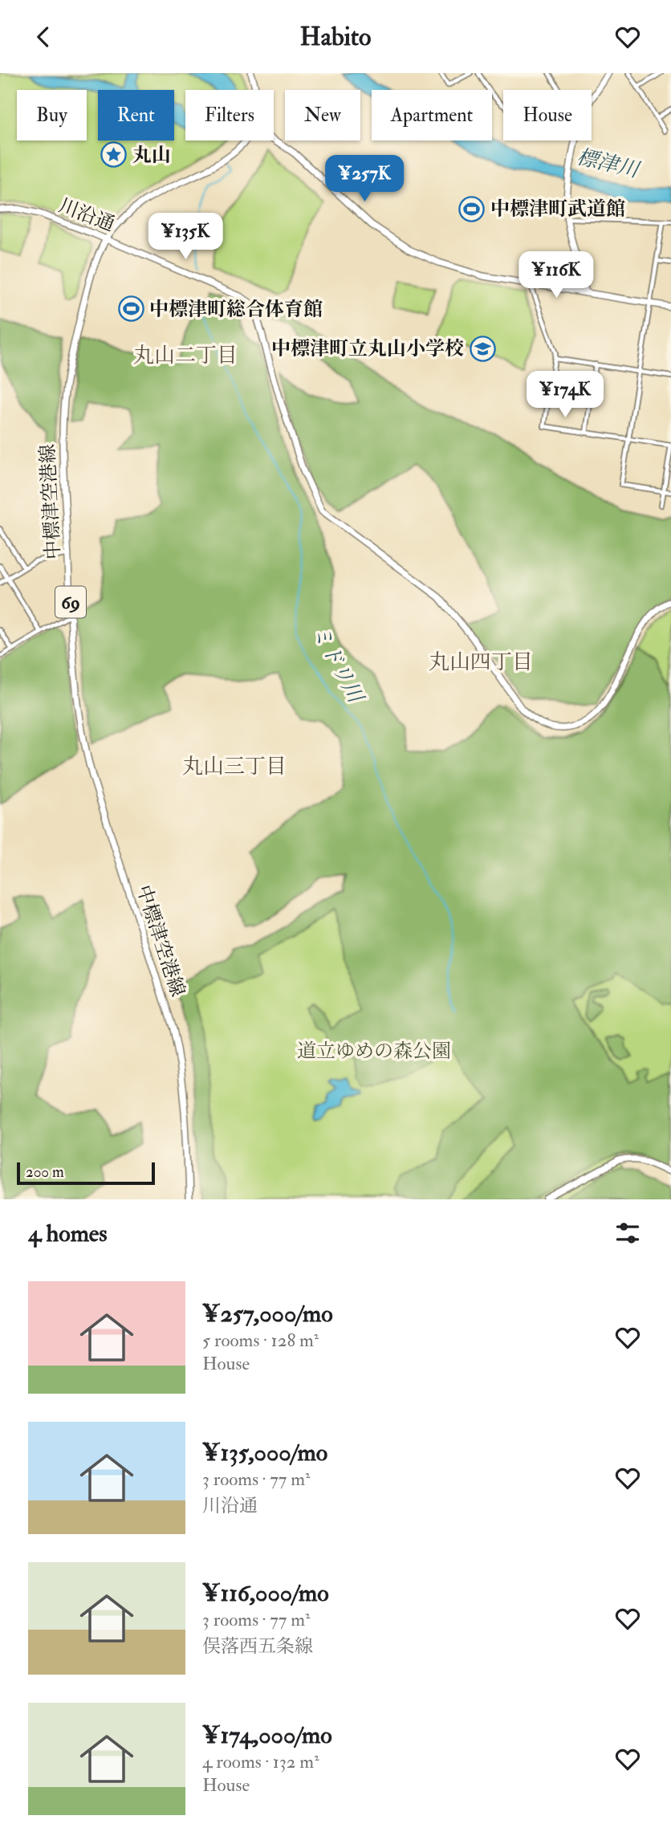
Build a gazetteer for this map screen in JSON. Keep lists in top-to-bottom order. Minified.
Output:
{"streets":{"main road":["川沿通","中標津空港線","69"]},"crossings":[["川沿通","中標津空港線"]],"districts":["丸山二丁目","丸山四丁目","丸山三丁目"],"water":["標津川","ミドリ川"],"parks":["道立ゆめの森公園"],"places":{"place":["丸山"],"sports":["中標津町武道館","中標津町総合体育館"],"school or university":["中標津町立丸山小学校"]},"scale_bar":"200 m","page":{"header":"Habito","chip":["Buy","Rent","Filters","New","Apartment","House"],"price":["¥257K","¥135K","¥116K","¥174K"],"scale":"200 m","heading":"4 homes","list":[{"name":"¥257,000/mo","note":"5 rooms · 128 m² · House"},{"name":"¥135,000/mo","note":"3 rooms · 77 m² · 川沿通"},{"name":"¥116,000/mo","note":"3 rooms · 77 m² · 俣落西五条線"},{"name":"¥174,000/mo","note":"4 rooms · 132 m² · House"}]}}
